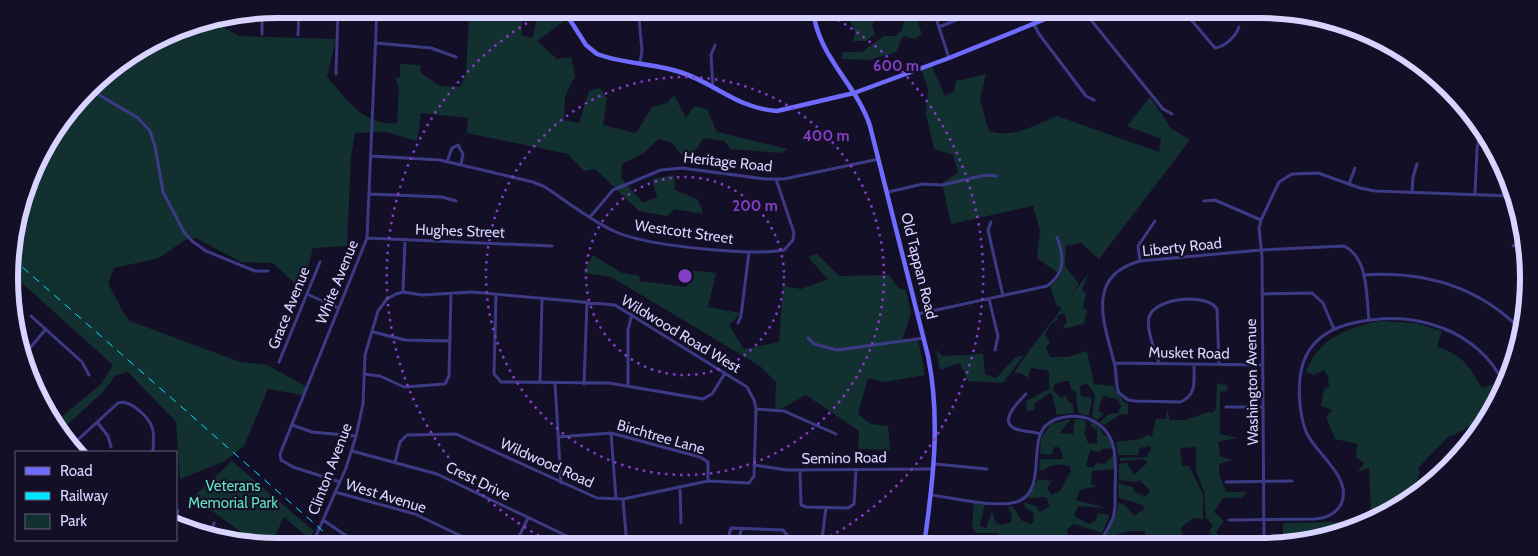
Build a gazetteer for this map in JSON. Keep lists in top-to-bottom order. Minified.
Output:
{"streets":{"street":["Heritage Road","Hughes Street","Westcott Street","Liberty Road","Old Tappan Road","White Avenue","Grace Avenue","Wildwood Road West","Musket Road","Washington Avenue","Birchtree Lane","Semino Road","Wildwood Road","Clinton Avenue","Crest Drive","West Avenue"]},"crossings":[["Heritage Road","Westcott Street"],["Heritage Road","Old Tappan Road"],["Hughes Street","White Avenue"],["Westcott Street","White Avenue"],["Liberty Road","Musket Road"],["Liberty Road","Washington Avenue"],["Old Tappan Road","Semino Road"],["White Avenue","West Avenue"],["Wildwood Road West","Semino Road"],["Wildwood Road West","Wildwood Road"],["Wildwood Road West","Clinton Avenue"],["Musket Road","Washington Avenue"],["Birchtree Lane","Wildwood Road"],["Semino Road","Wildwood Road"],["Wildwood Road","Crest Drive"],["Clinton Avenue","Crest Drive"],["Clinton Avenue","West Avenue"]],"parks":["Veterans Memorial Park"],"legend":["Road","Railway","Park"],"rings":["600 m","400 m","200 m"]}
